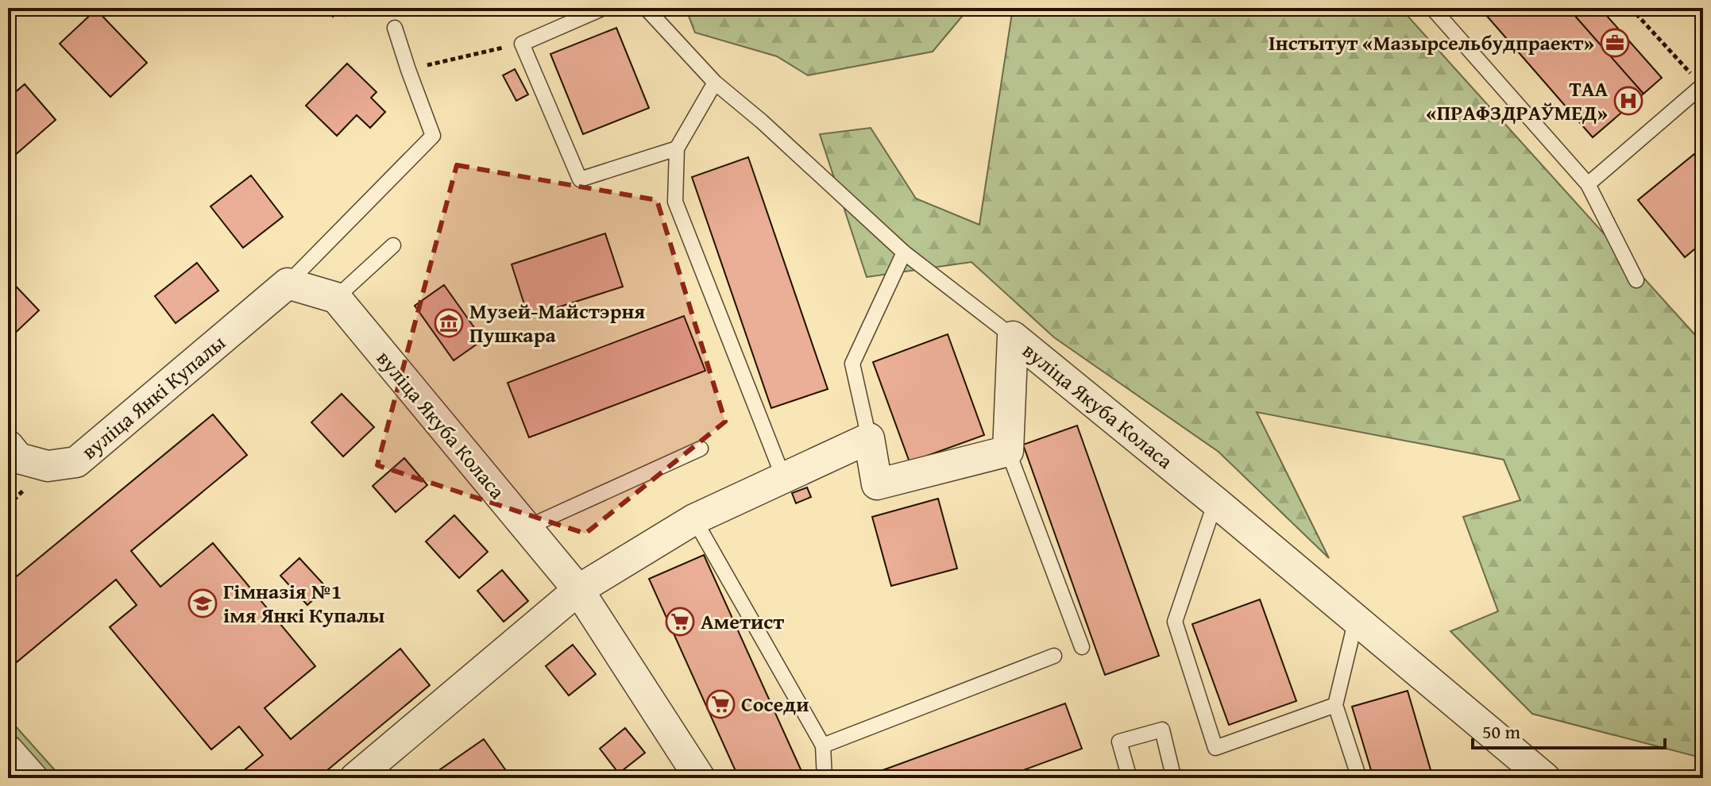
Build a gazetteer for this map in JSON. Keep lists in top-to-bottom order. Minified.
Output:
{"streets":{"street":["вуліца Янкі Купалы","вуліца Якуба Коласа"]},"places":{"office":["Інстытут «Мазырсельбудпраект»"],"hospital":["ТАА «ПРАФЗДРАЎМЕД»"],"museum":["Музей-Майстэрня Пушкара"],"school or university":["Гімназія №1 імя Янкі Купалы"],"supermarket":["Аметист","Соседи"]},"scale_bar":"50 m"}
